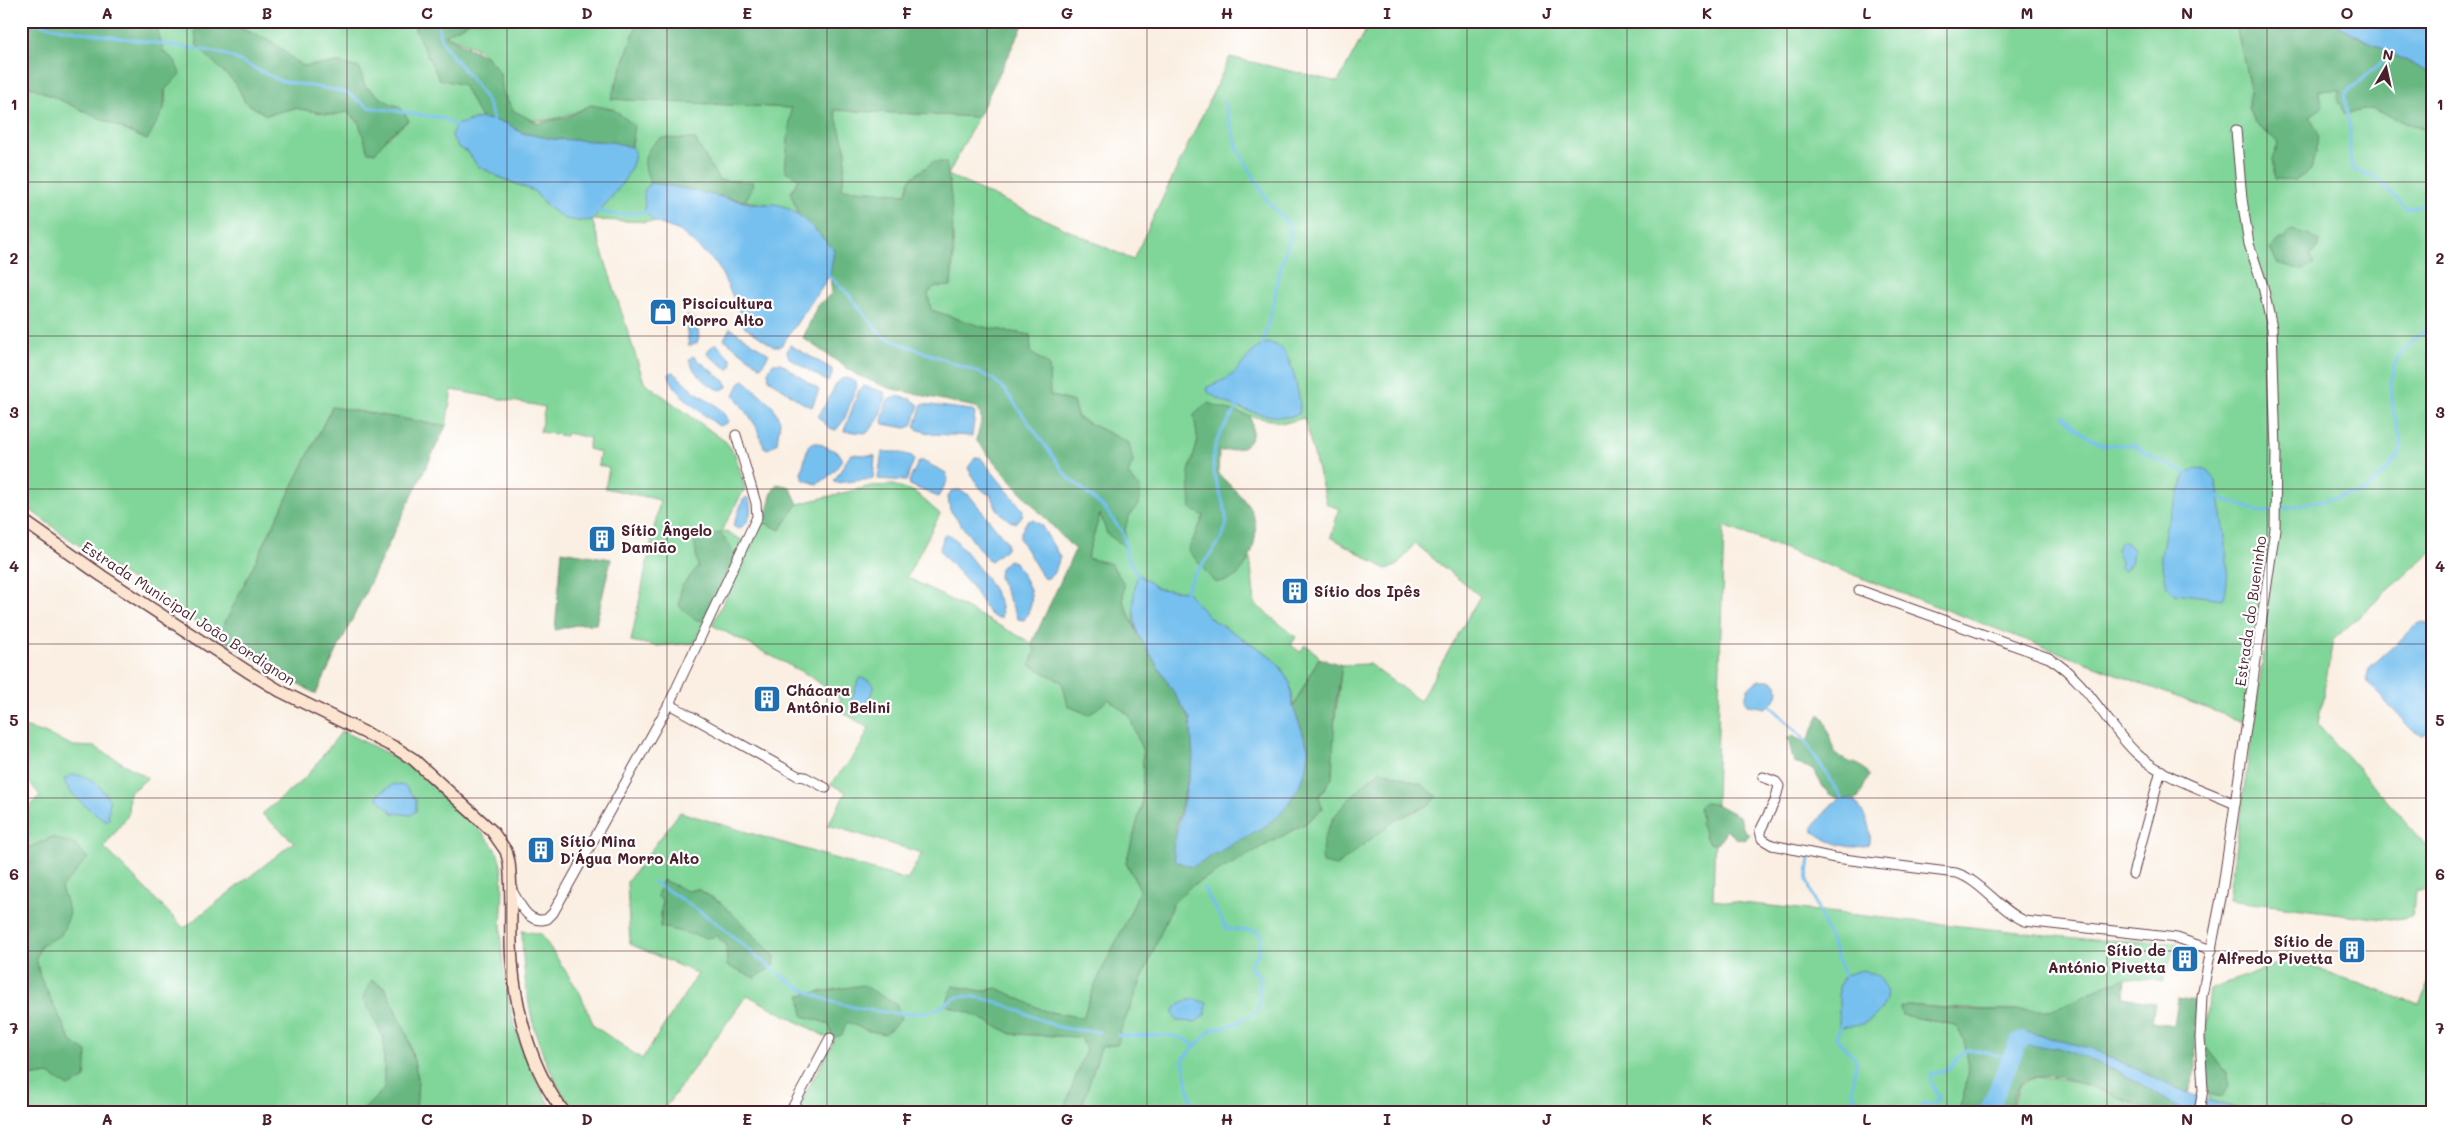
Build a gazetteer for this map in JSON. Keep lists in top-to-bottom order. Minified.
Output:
{"streets":{"main road":["Estrada Municipal João Bordignon"],"street":["Estrada do Bueninho"]},"places":{"shop":["Piscicultura Morro Alto"],"building":["Sítio Ângelo Damião","Sítio dos Ipês","Chácara Antônio Belini","Sítio Mina D'Água Morro Alto","Sítio de Alfredo Pivetta","Sítio de António Pivetta"]},"north":"top","grid":{"columns":["A","B","C","D","E","F","G","H","I","J","K","L","M","N","O"],"rows":["1","2","3","4","5","6","7"]}}
